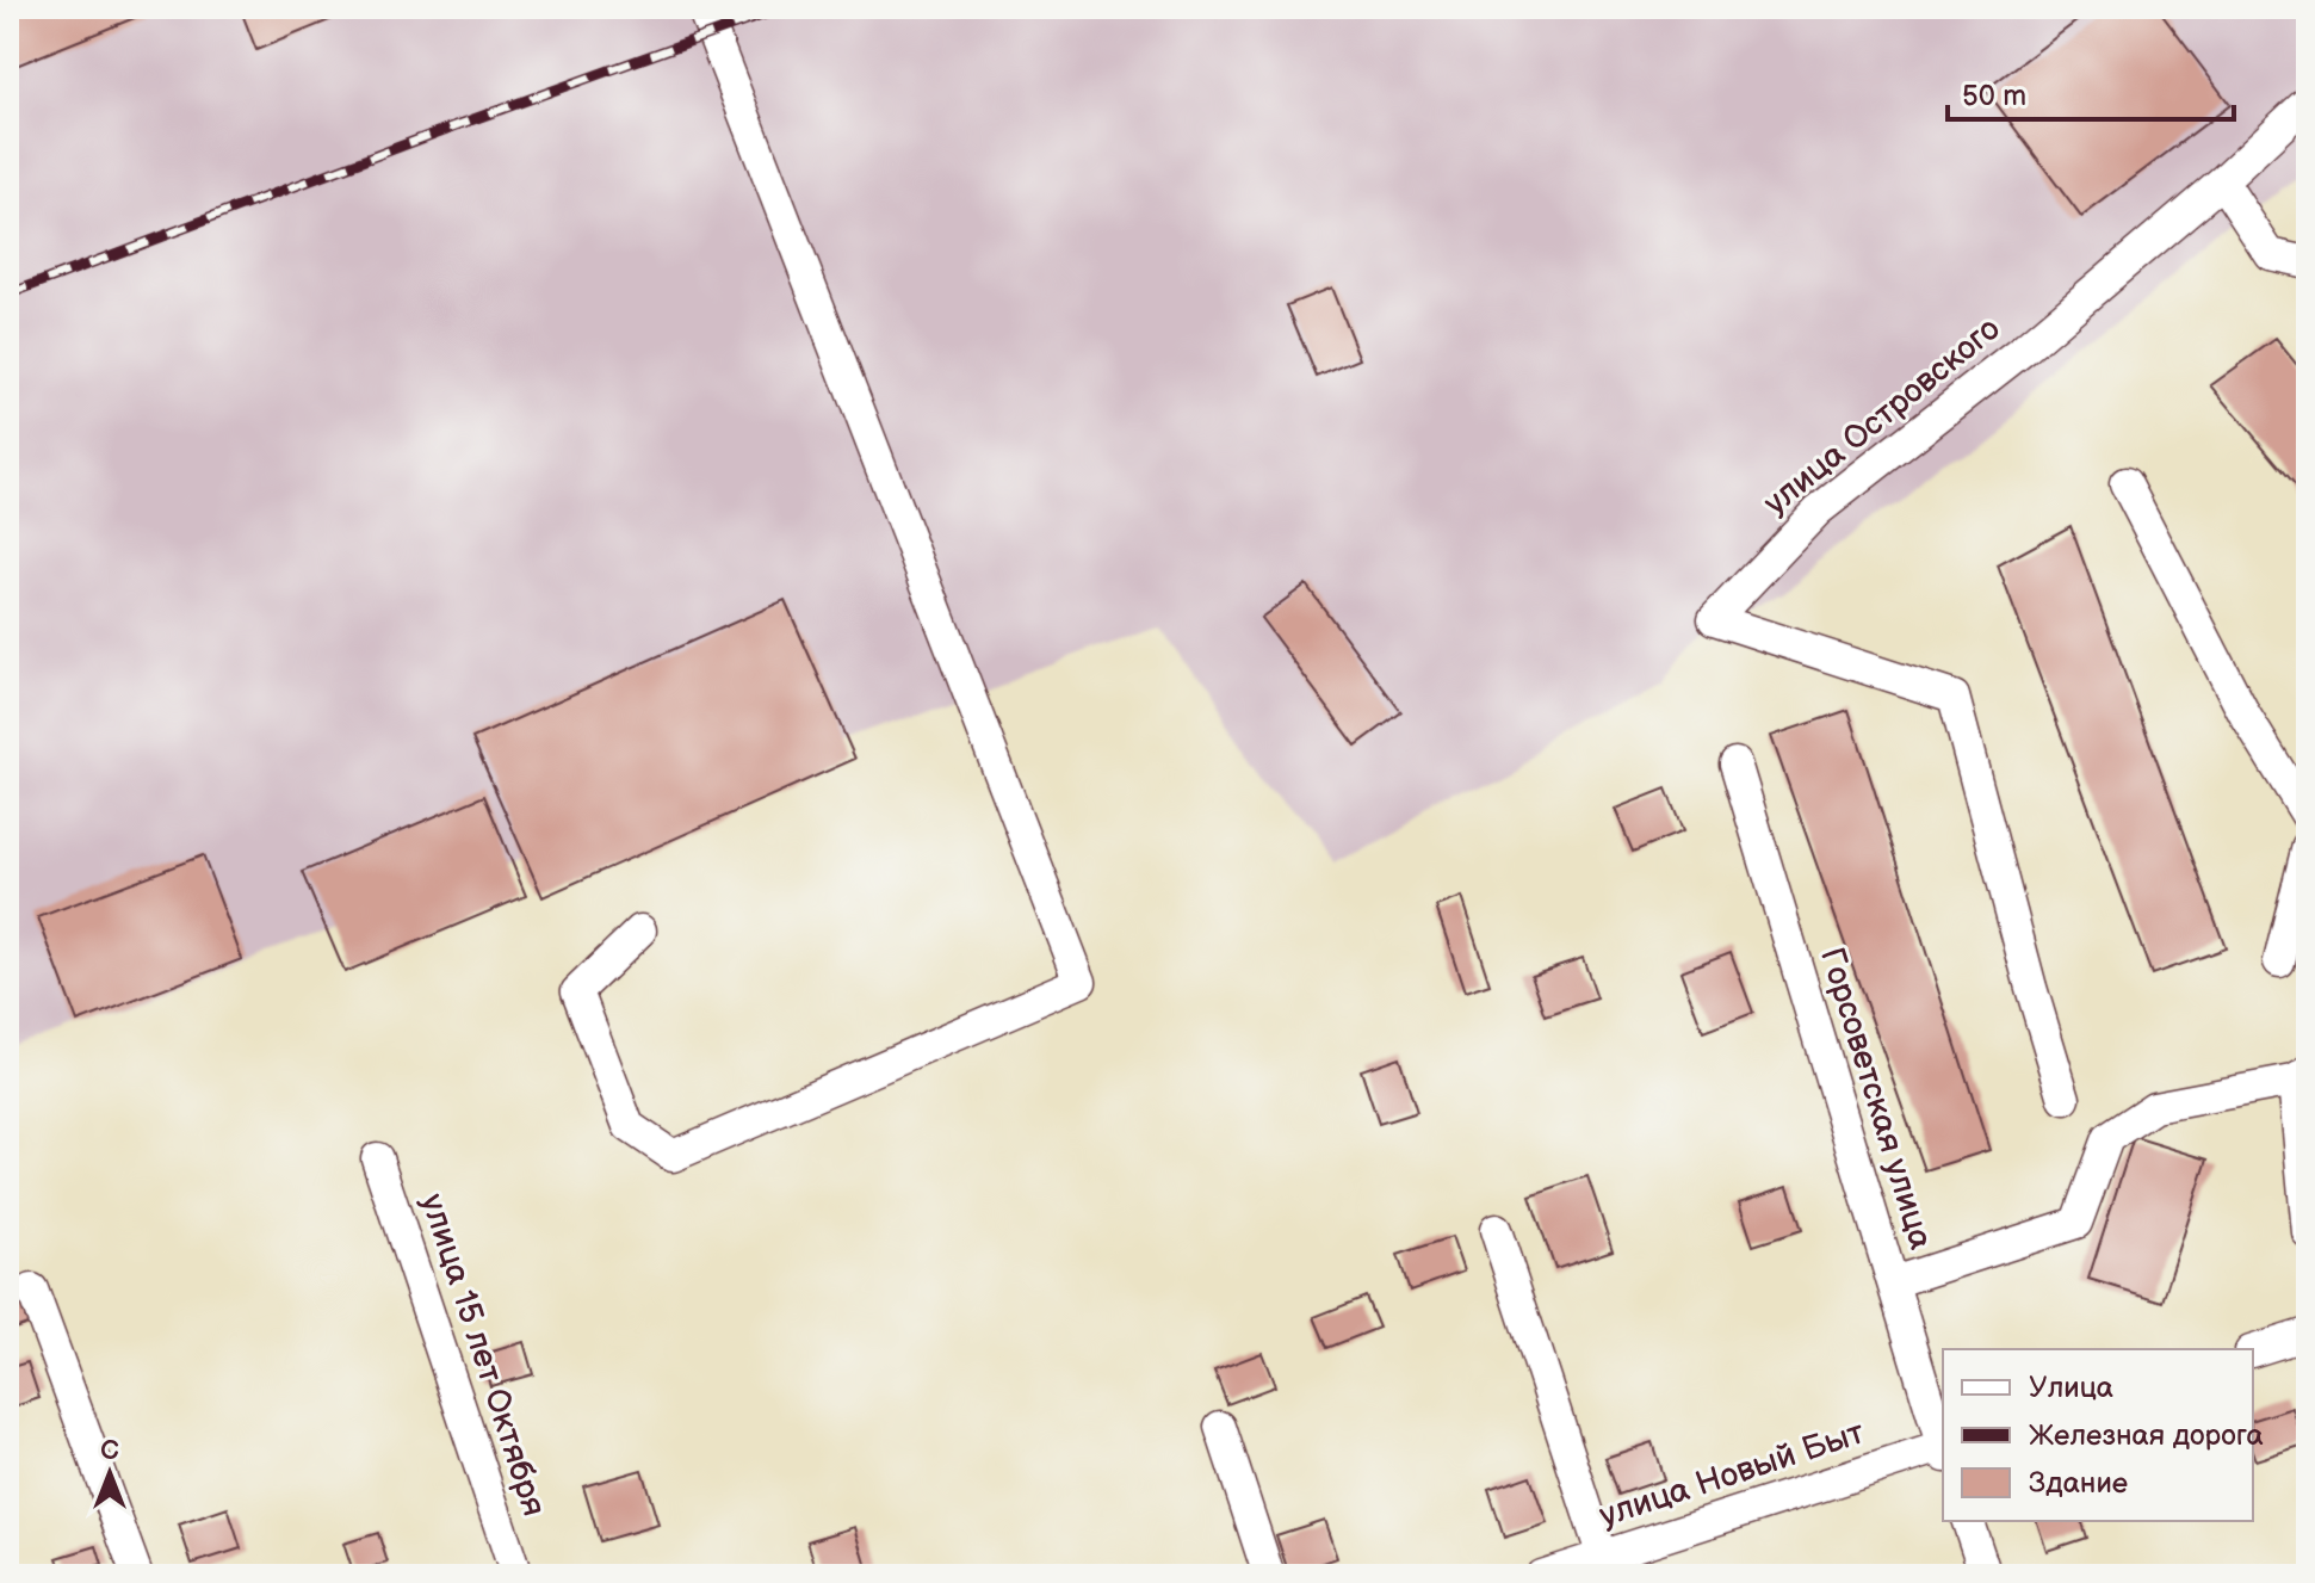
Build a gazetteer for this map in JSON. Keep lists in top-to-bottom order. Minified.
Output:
{"streets":{"street":["улица Островского","Горсоветская улица","улица 15 лет Октября","улица Новый Быт"]},"legend":["Улица","Железная дорога","Здание"],"scale_bar":"50 m","north":"top"}
